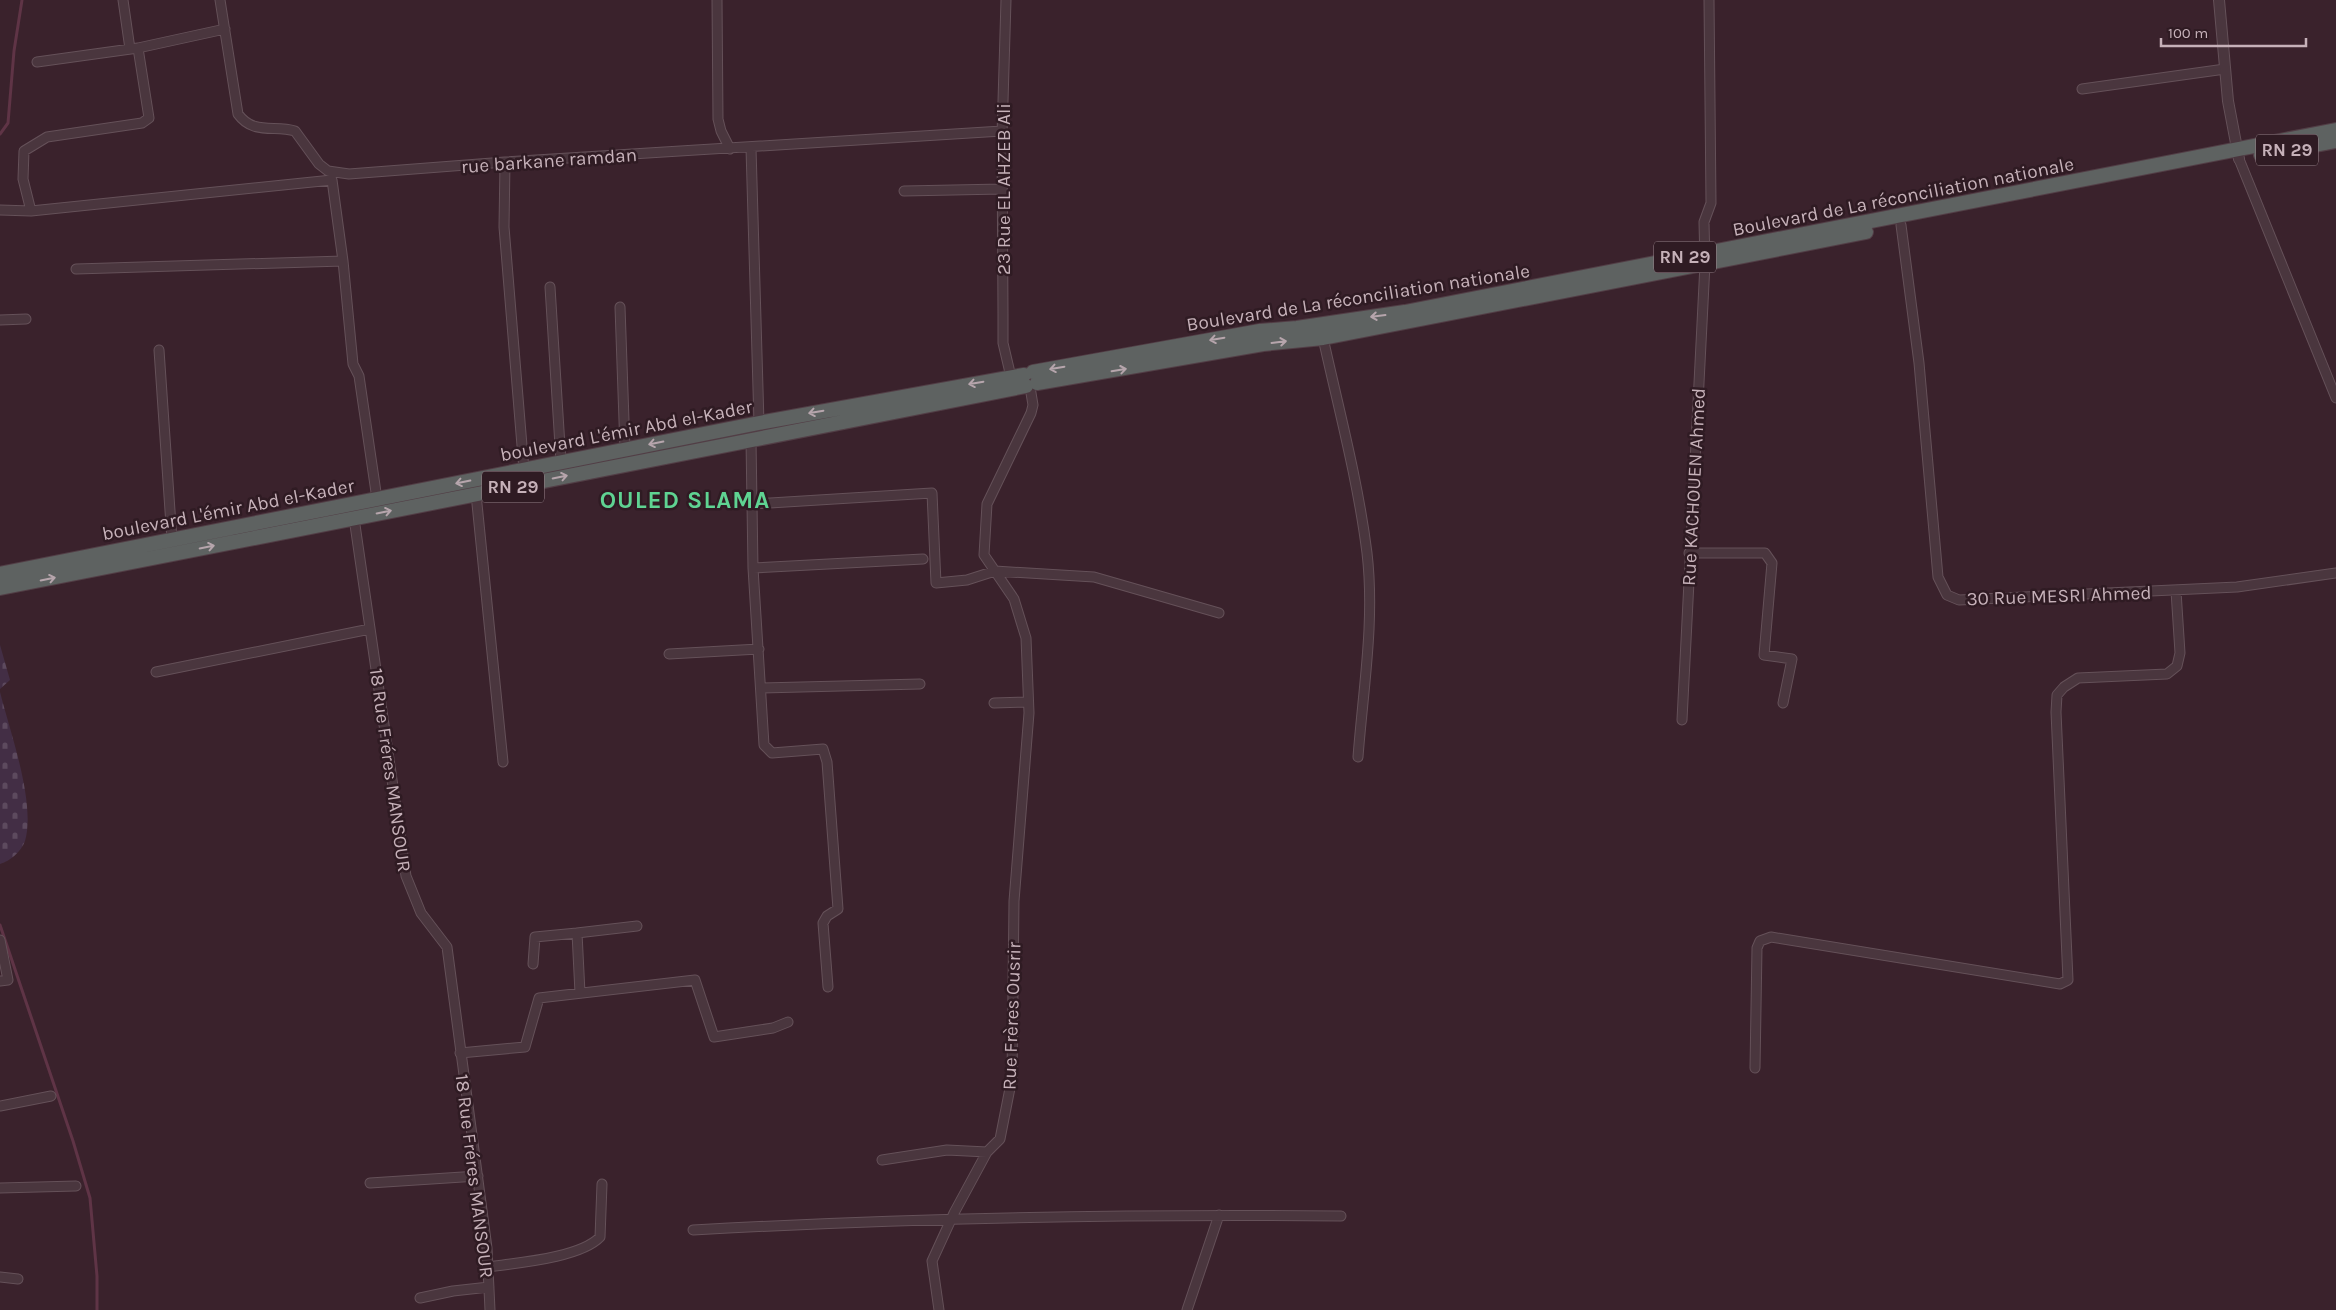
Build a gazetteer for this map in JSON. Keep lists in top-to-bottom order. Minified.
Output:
{"streets":{"highway":["RN 29","Boulevard de La réconciliation nationale","boulevard L'émir Abd el-Kader"],"street":["rue barkane ramdan","23 Rue EL AHZEB Ali","Rue KACHOUEN Ahmed","30 Rue MESRI Ahmed","18 Rue Fréres MANSOUR","Rue Frères Ousrir"]},"crossings":[["RN 29","23 Rue EL AHZEB Ali"],["RN 29","Boulevard de La réconciliation nationale"],["RN 29","boulevard L'émir Abd el-Kader"],["RN 29","Rue KACHOUEN Ahmed"],["RN 29","30 Rue MESRI Ahmed"],["RN 29","18 Rue Fréres MANSOUR"],["RN 29","Rue Frères Ousrir"],["rue barkane ramdan","23 Rue EL AHZEB Ali"],["23 Rue EL AHZEB Ali","Boulevard de La réconciliation nationale"],["23 Rue EL AHZEB Ali","boulevard L'émir Abd el-Kader"],["23 Rue EL AHZEB Ali","Rue Frères Ousrir"],["Boulevard de La réconciliation nationale","boulevard L'émir Abd el-Kader"],["Boulevard de La réconciliation nationale","Rue KACHOUEN Ahmed"],["Boulevard de La réconciliation nationale","Rue Frères Ousrir"],["boulevard L'émir Abd el-Kader","Rue Frères Ousrir"]],"districts":["OULED SLAMA"],"scale_bar":"100 m"}
